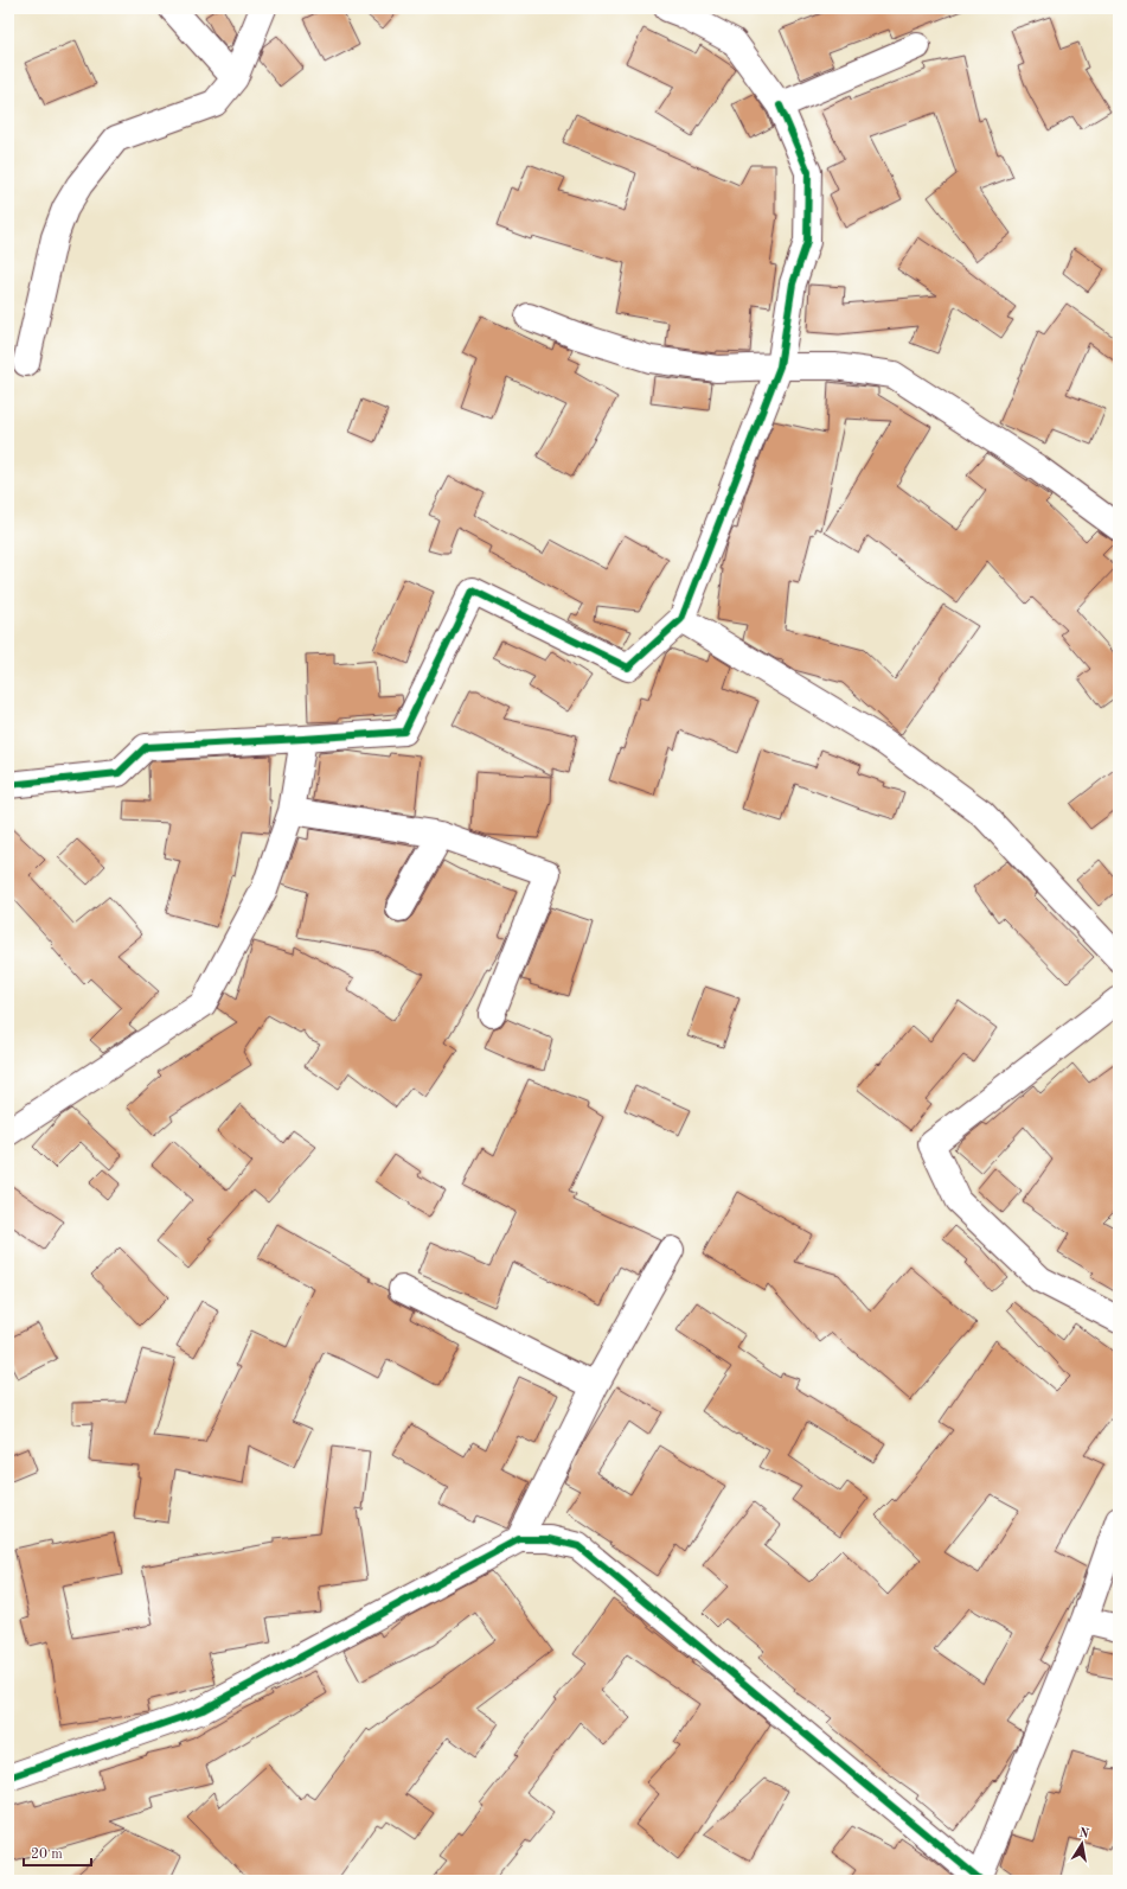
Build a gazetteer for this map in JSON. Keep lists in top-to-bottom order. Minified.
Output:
{"scale_bar":"20 m","north":"top"}
